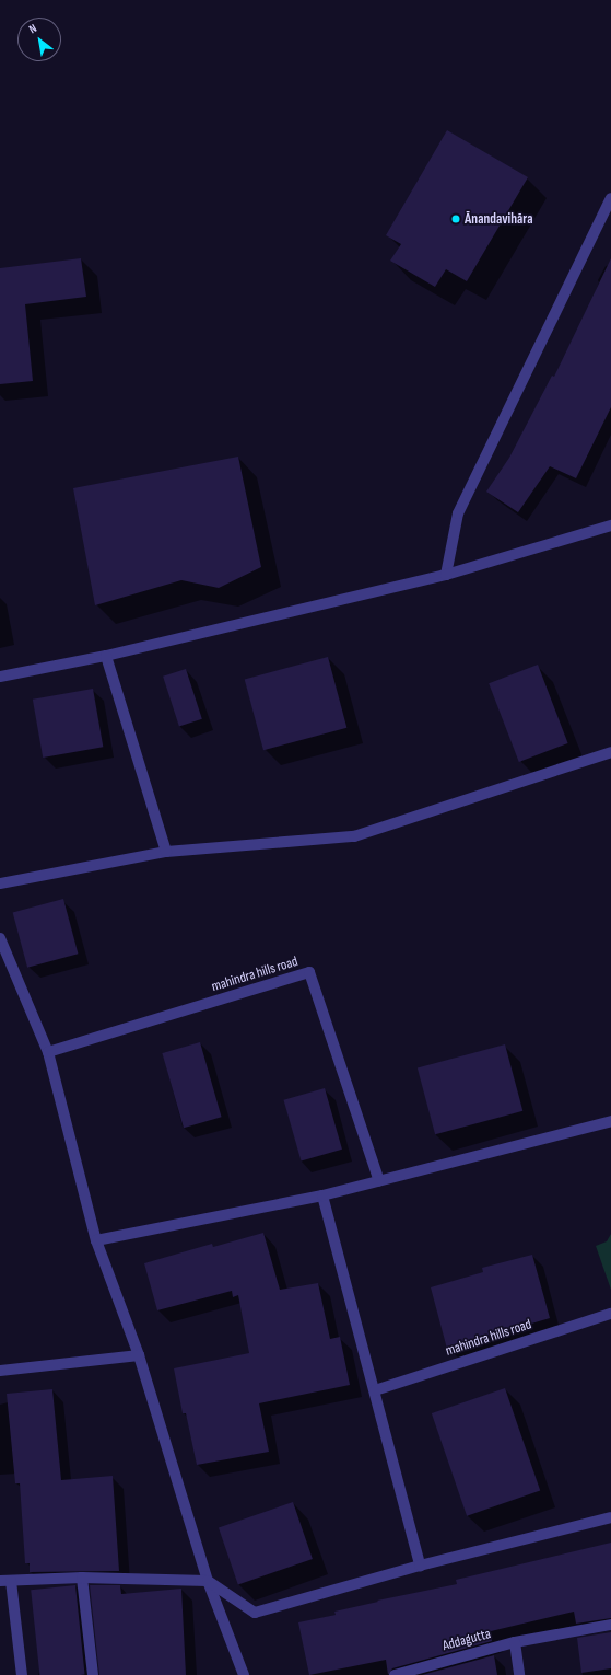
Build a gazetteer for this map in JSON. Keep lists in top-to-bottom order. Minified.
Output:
{"streets":{"street":["mahindra hills road","Addagutta"]},"places":["Ānandavihāra"],"north":"top left"}
